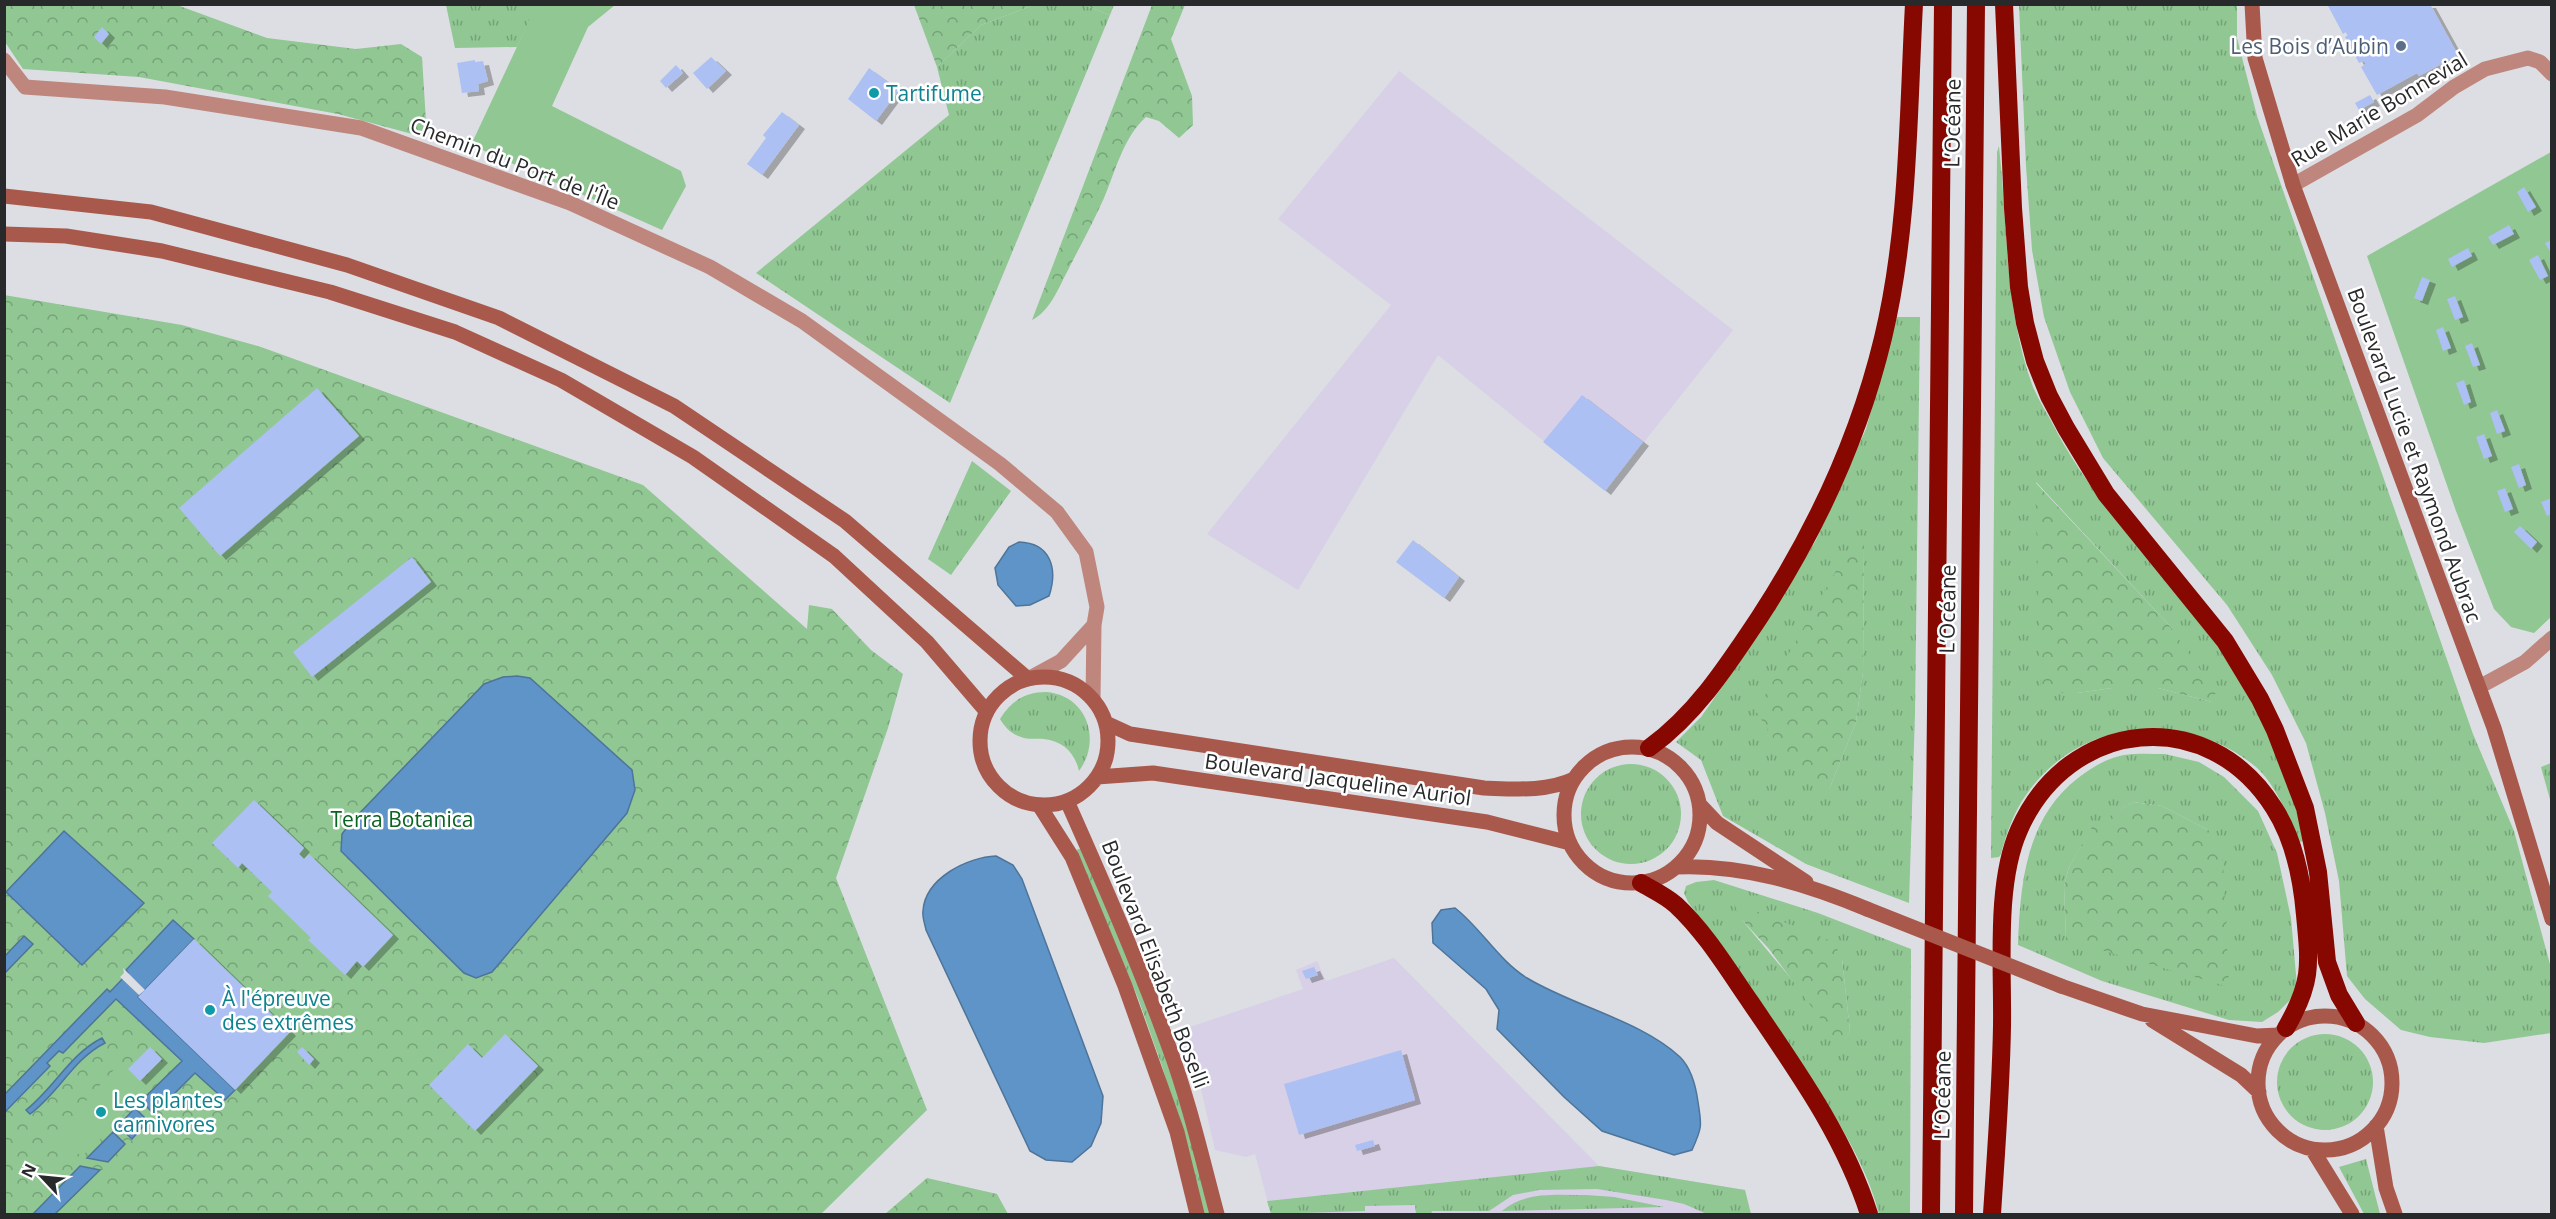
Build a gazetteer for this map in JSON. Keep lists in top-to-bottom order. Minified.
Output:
{"streets":{"highway":["L’Océane"],"main road":["Boulevard Lucie et Raymond Aubrac","Boulevard Jacqueline Auriol","Boulevard Elisabeth Boselli"],"street":["Rue Marie Bonnevial","Chemin du Port de l'Île"]},"crossings":[["Rue Marie Bonnevial","Boulevard Lucie et Raymond Aubrac"],["Chemin du Port de l'Île","Boulevard Jacqueline Auriol"],["Chemin du Port de l'Île","Boulevard Elisabeth Boselli"],["Boulevard Jacqueline Auriol","Boulevard Elisabeth Boselli"]],"parks":["Terra Botanica"],"places":["Les Bois d’Aubin","Tartifume","À l'épreuve des extrêmes","Les plantes carnivores"],"north":"top left"}
